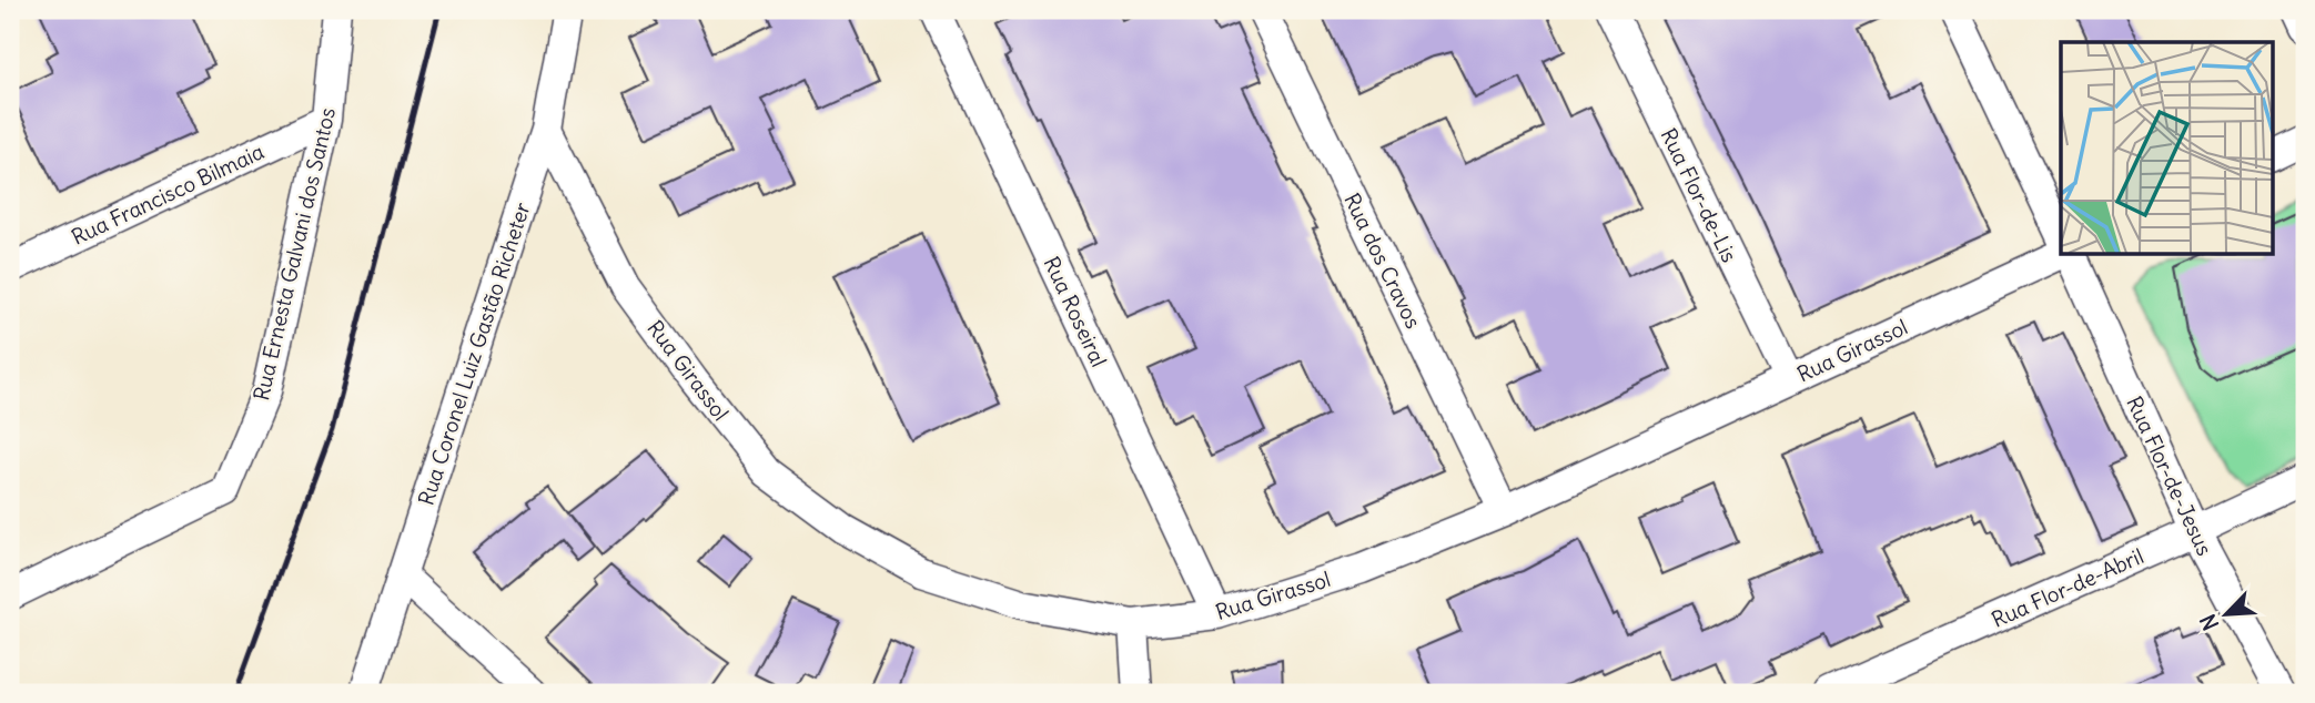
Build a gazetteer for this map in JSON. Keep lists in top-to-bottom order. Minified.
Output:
{"streets":{"street":["Rua Francisco Bilmaia","Rua Flor-de-Lis","Rua Ernesta Galvani dos Santos","Rua dos Cravos","Rua Roseiral","Rua Girassol","Rua Coronel Luiz Gastão Richeter","Rua Flor-de-Jesus","Rua Flor-de-Abril"]},"crossings":[["Rua Francisco Bilmaia","Rua Ernesta Galvani dos Santos"],["Rua Flor-de-Lis","Rua Girassol"],["Rua dos Cravos","Rua Girassol"],["Rua Roseiral","Rua Girassol"],["Rua Girassol","Rua Coronel Luiz Gastão Richeter"],["Rua Flor-de-Jesus","Rua Flor-de-Abril"]],"north":"bottom left"}
